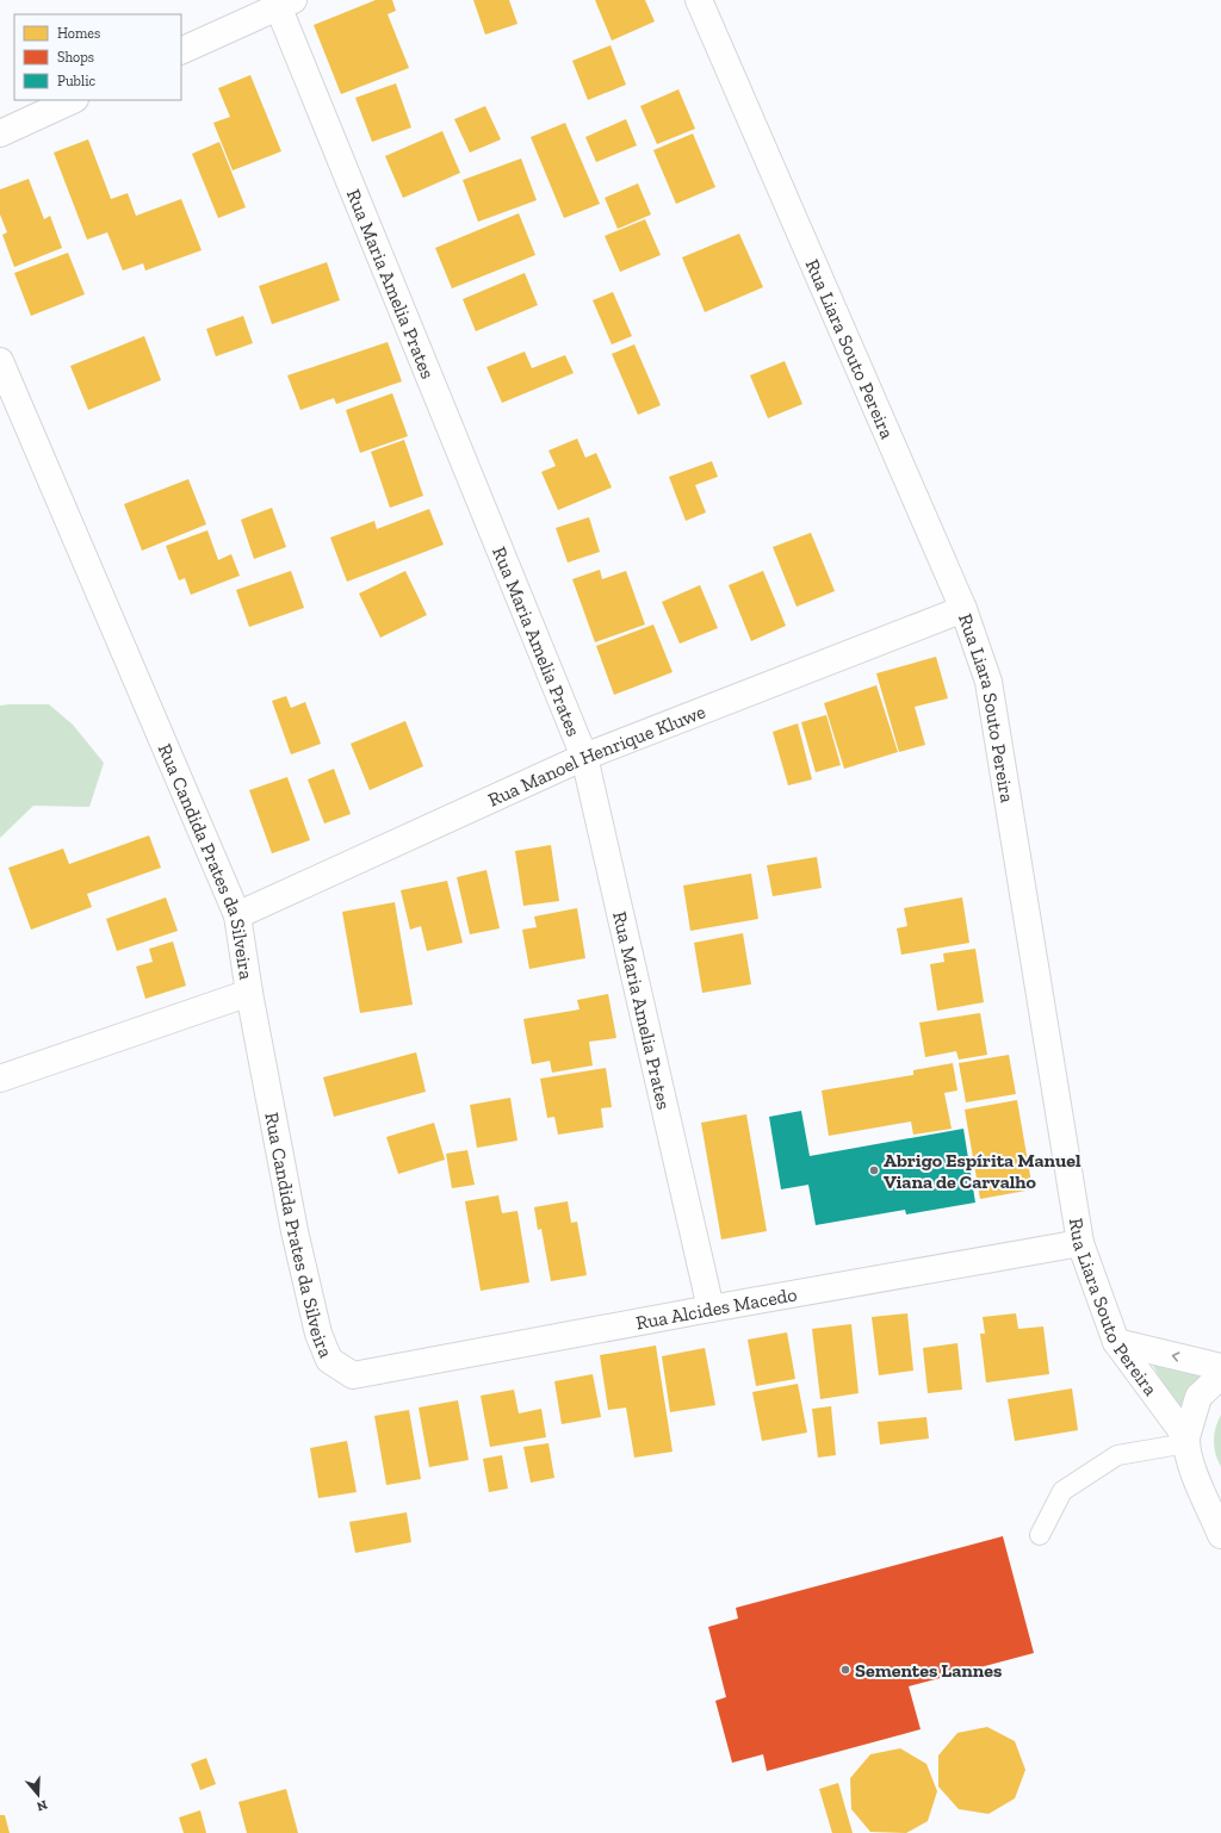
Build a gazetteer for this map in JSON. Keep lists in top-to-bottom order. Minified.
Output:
{"streets":{"street":["Rua Maria Amelia Prates","Rua Liara Souto Pereira","Rua Manoel Henrique Kluwe","Rua Candida Prates da Silveira","Rua Alcides Macedo"]},"crossings":[["Rua Maria Amelia Prates","Rua Manoel Henrique Kluwe"],["Rua Maria Amelia Prates","Rua Alcides Macedo"],["Rua Liara Souto Pereira","Rua Manoel Henrique Kluwe"],["Rua Liara Souto Pereira","Rua Alcides Macedo"],["Rua Manoel Henrique Kluwe","Rua Candida Prates da Silveira"],["Rua Candida Prates da Silveira","Rua Alcides Macedo"]],"places":["Abrigo Espírita Manuel Viana de Carvalho","Sementes Lannes"],"legend":["Homes","Shops","Public"],"north":"bottom"}
